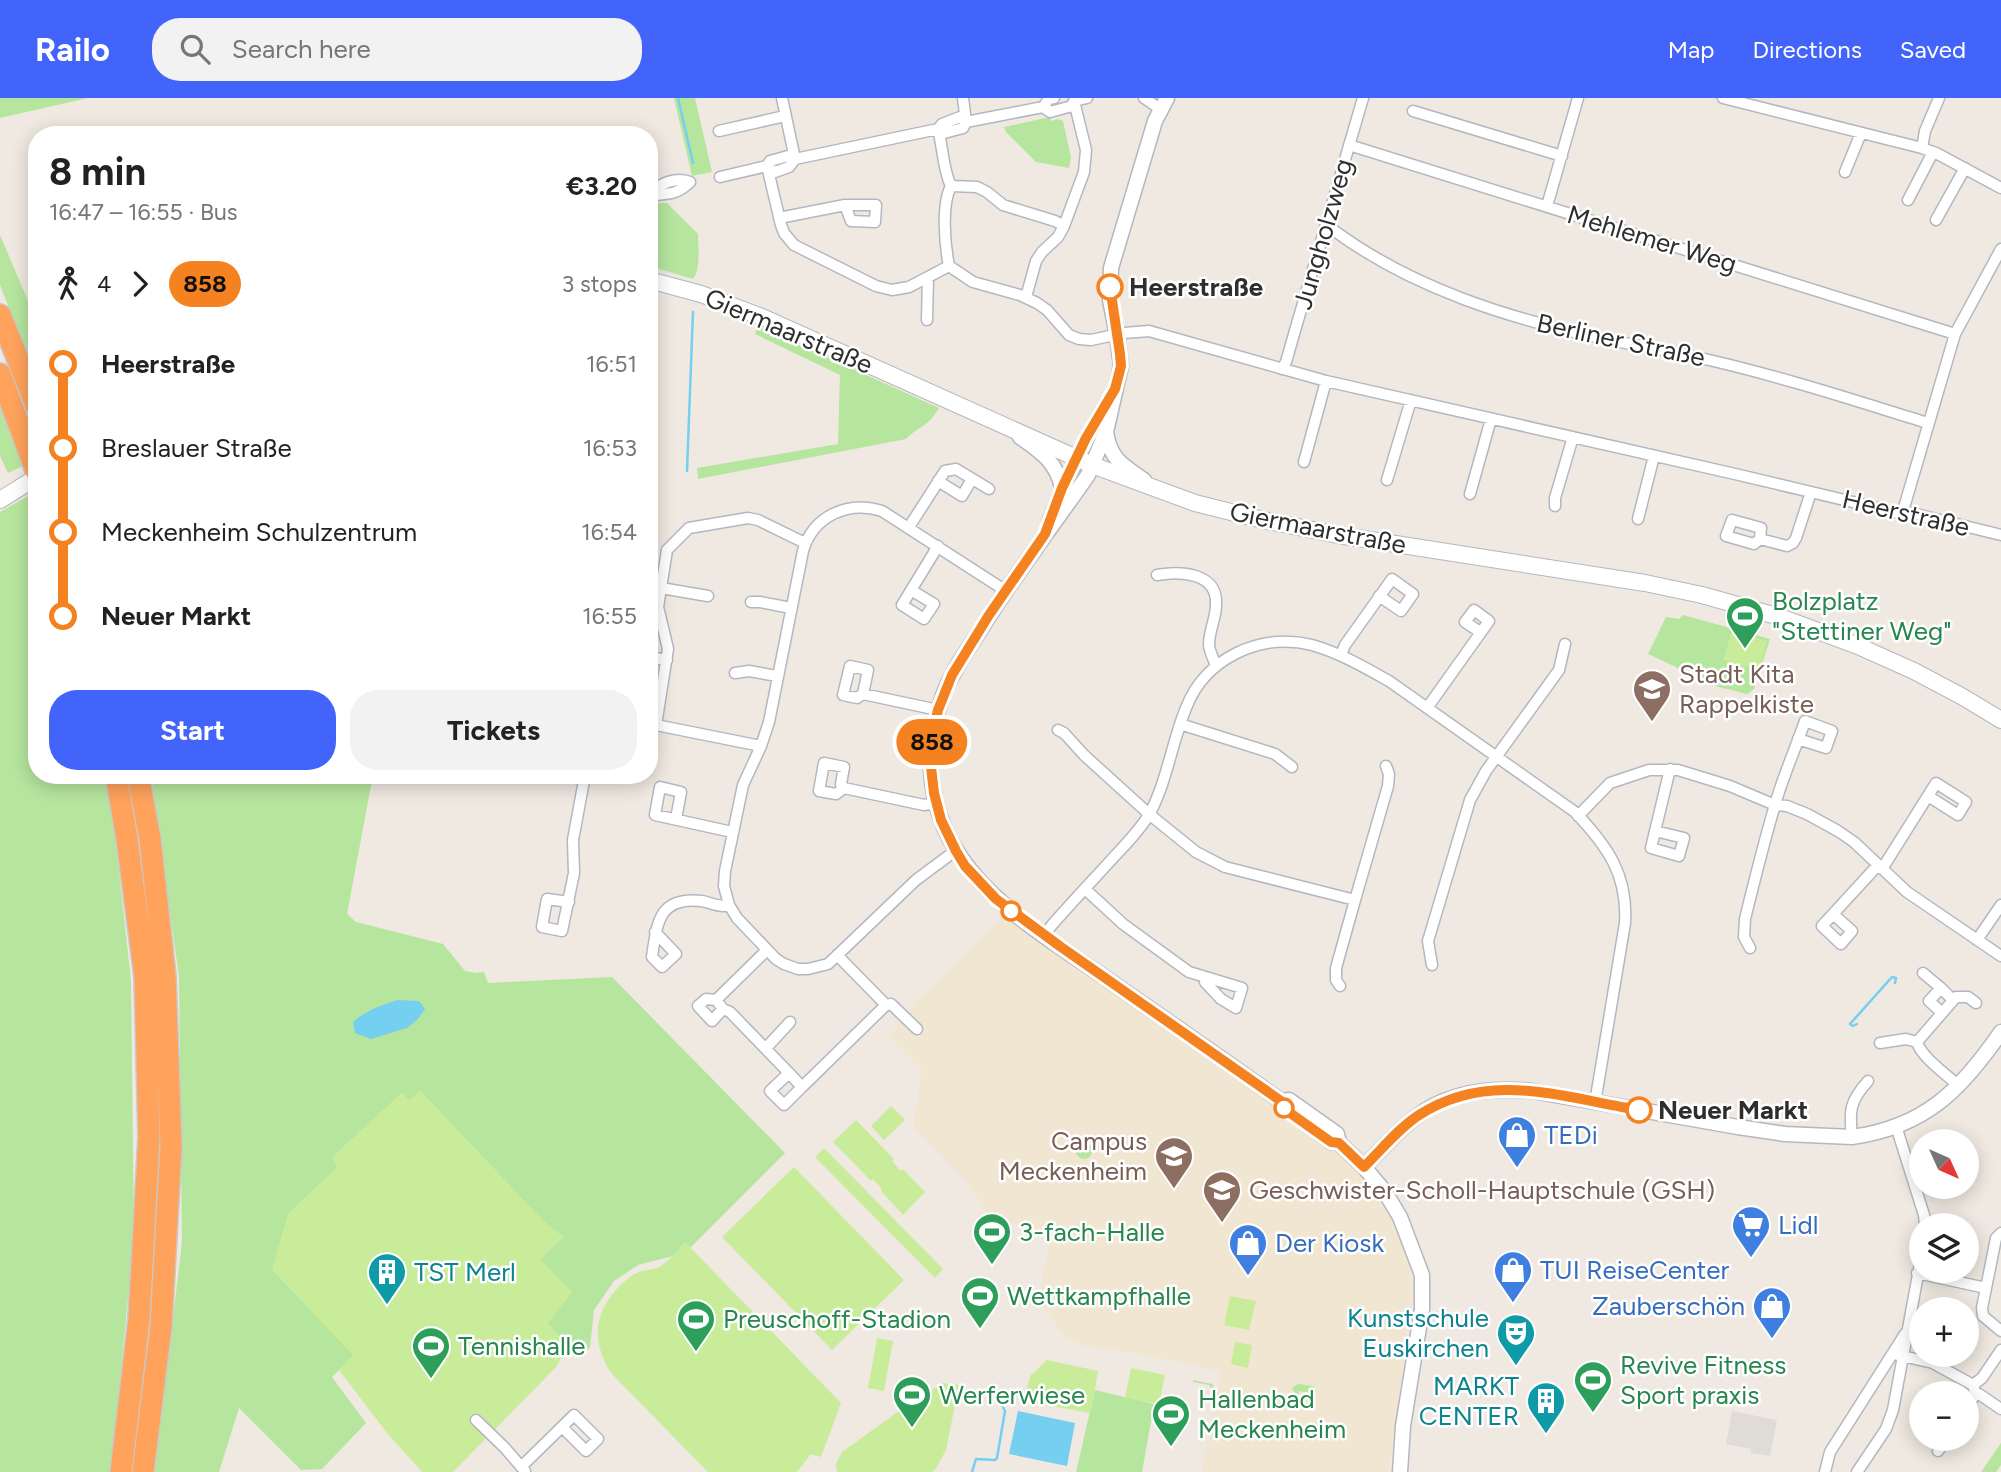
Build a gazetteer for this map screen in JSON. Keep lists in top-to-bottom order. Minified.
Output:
{"streets":{"main road":["Giermaarstraße"],"street":["Jungholzweg","Mehlemer Weg","Berliner Straße","Heerstraße"]},"crossings":[["Jungholzweg","Mehlemer Weg"],["Jungholzweg","Berliner Straße"],["Jungholzweg","Heerstraße"]],"places":{"other":["Heerstraße","Neuer Markt"],"sports":["Bolzplatz \"Stettiner Weg\"","3-fach-Halle","Wettkampfhalle","Preuschoff-Stadion","Tennishalle","Revive Fitness Sport praxis","Werferwiese","Hallenbad Meckenheim"],"school or university":["Stadt Kita Rappelkiste","Campus Meckenheim","Geschwister-Scholl-Hauptschule (GSH)"],"shop":["TEDi","Der Kiosk","TUI ReiseCenter","Zauberschön"],"supermarket":["Lidl"],"building":["TST Merl","MARKT CENTER"],"theatre":["Kunstschule Euskirchen"]},"lines":["bus line 858"],"north":"bottom right","page":{"header":"Railo","search":"Search here","nav":["Map","Directions","Saved"],"on_map":"858","heading":["8 min","16:47 – 16:55 · Bus","€3.20"],"legs":["4","858","3 stops"],"list":[{"name":"Heerstraße","value":"16:51"},{"name":"Breslauer Straße","value":"16:53"},{"name":"Meckenheim Schulzentrum","value":"16:54"},{"name":"Neuer Markt","value":"16:55"}],"buttons":["Start","Tickets"],"map_buttons":["+","−"]}}
